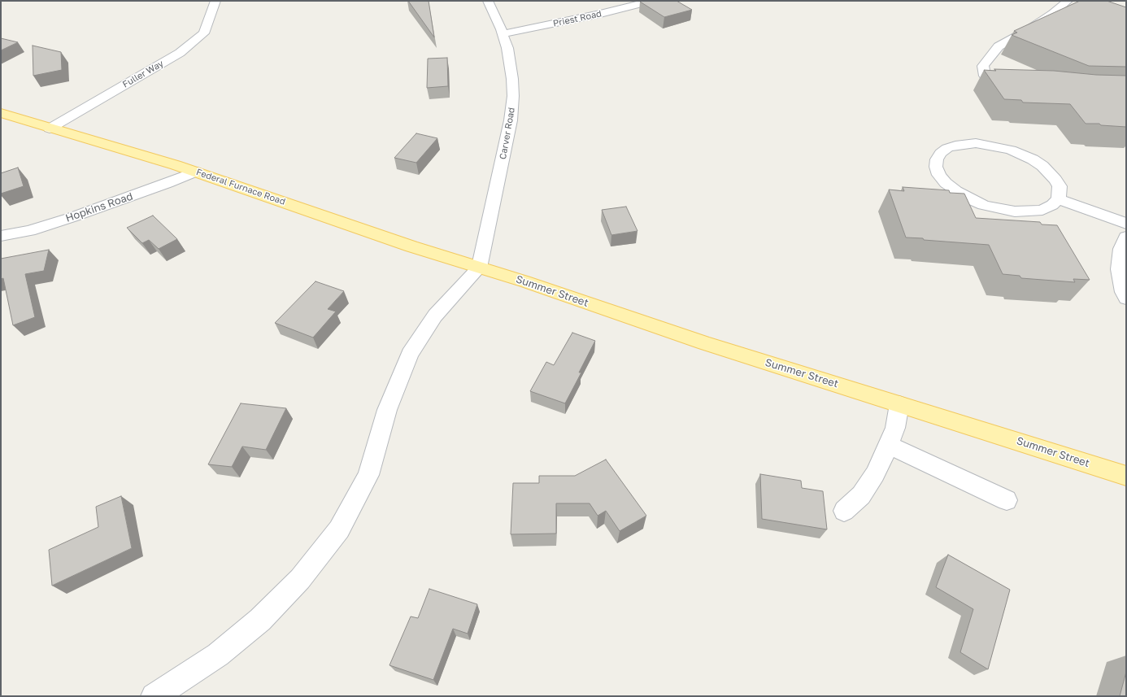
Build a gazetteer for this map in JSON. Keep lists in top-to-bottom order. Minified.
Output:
{"streets":{"main road":["Federal Furnace Road","Summer Street"],"street":["Priest Road","Fuller Way","Carver Road","Hopkins Road"]},"crossings":[["Priest Road","Carver Road"],["Fuller Way","Federal Furnace Road"],["Carver Road","Federal Furnace Road"],["Carver Road","Summer Street"],["Federal Furnace Road","Hopkins Road"],["Federal Furnace Road","Summer Street"]]}
